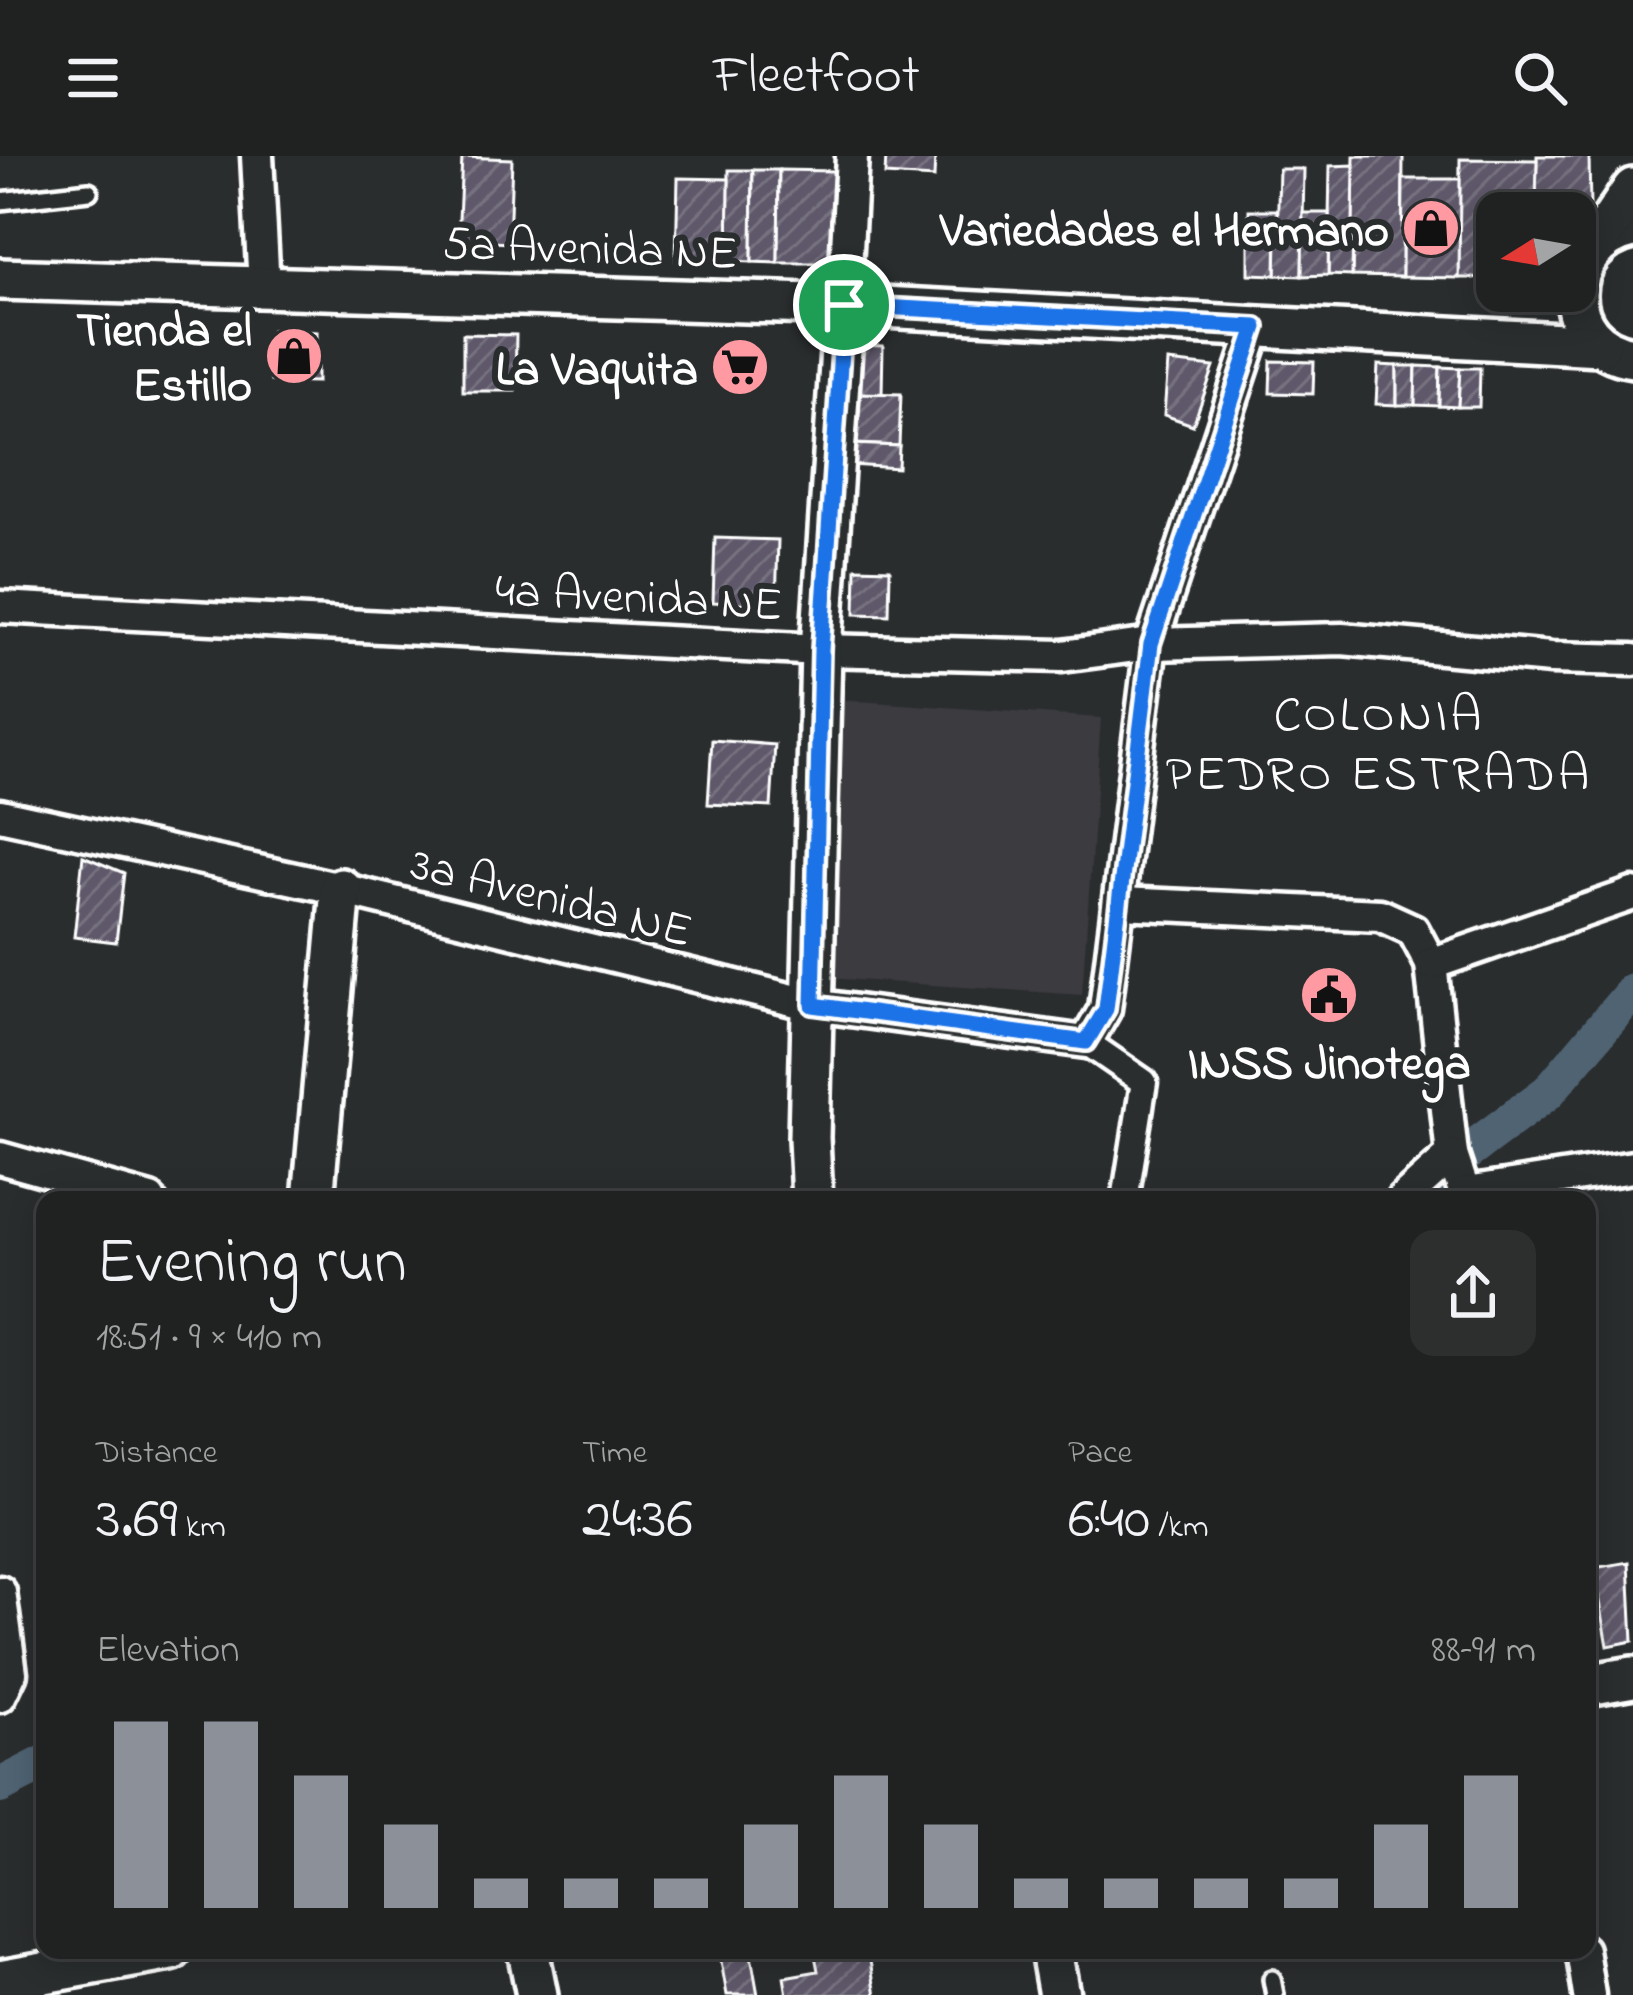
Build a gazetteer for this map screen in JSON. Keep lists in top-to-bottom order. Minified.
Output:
{"streets":{"street":["5a Avenida NE","4a Avenida NE","3a Avenida NE"]},"districts":["COLONIA PEDRO ESTRADA"],"places":{"shop":["Variedades el Hermano","Tienda el Estillo"],"supermarket":["La Vaquita"],"public building":["INSS Jinotega"]},"north":"left","page":{"header":"Fleetfoot","heading":["Evening run","18:51 · 9 × 410 m"],"stats":[["Distance","3.69 km"],["Time","24:36"],["Pace","6:40 /km"]],"chart":["Elevation","88–91 m"]}}
